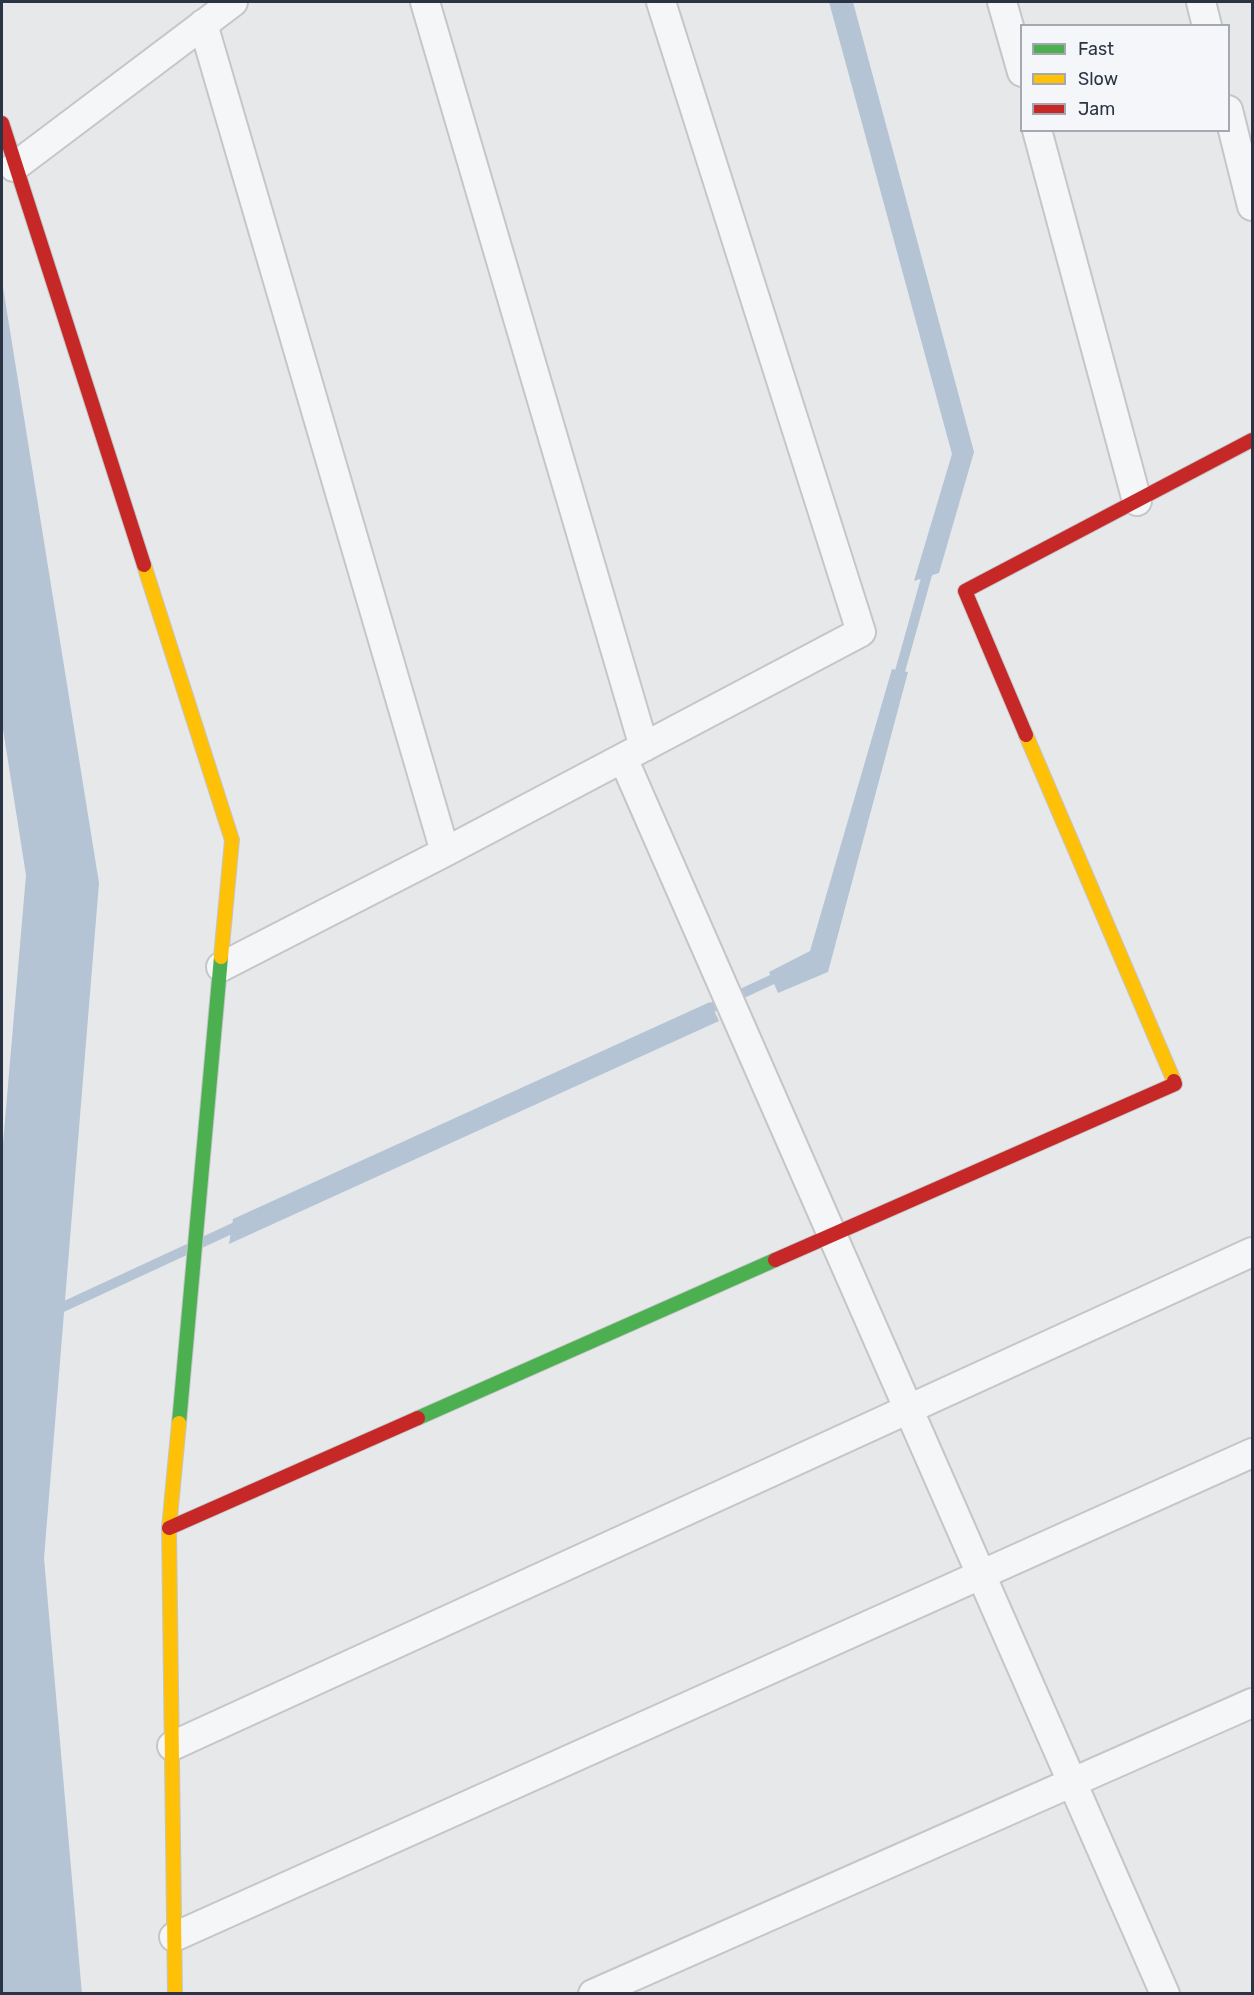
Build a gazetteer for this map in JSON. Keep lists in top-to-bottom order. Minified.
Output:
{"legend":["Fast","Slow","Jam"]}
